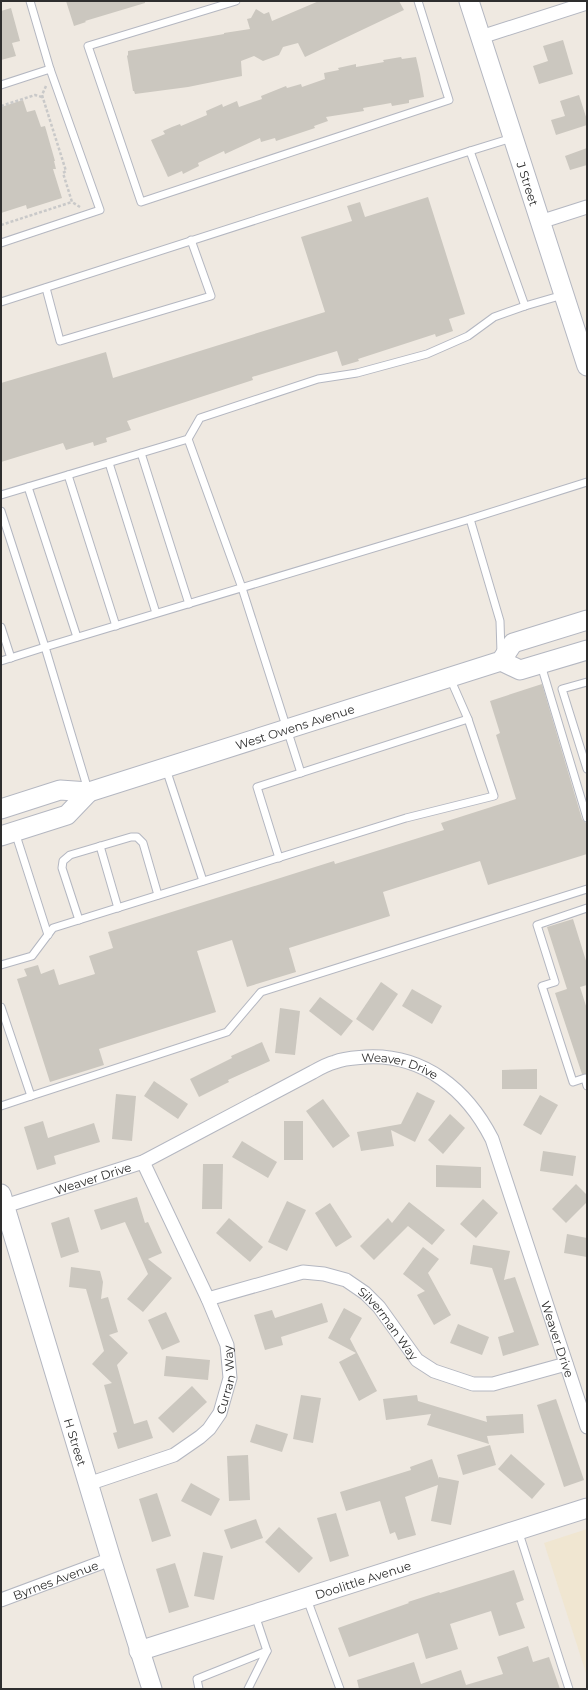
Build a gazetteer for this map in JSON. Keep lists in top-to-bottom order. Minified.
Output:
{"streets":{"street":["J Street","West Owens Avenue","Weaver Drive","Silverman Way","Curran Way","H Street","Byrnes Avenue","Doolittle Avenue"]},"crossings":[["Weaver Drive","Silverman Way"],["Weaver Drive","Curran Way"],["Weaver Drive","H Street"],["Silverman Way","Curran Way"],["Curran Way","H Street"],["H Street","Byrnes Avenue"],["H Street","Doolittle Avenue"]]}
